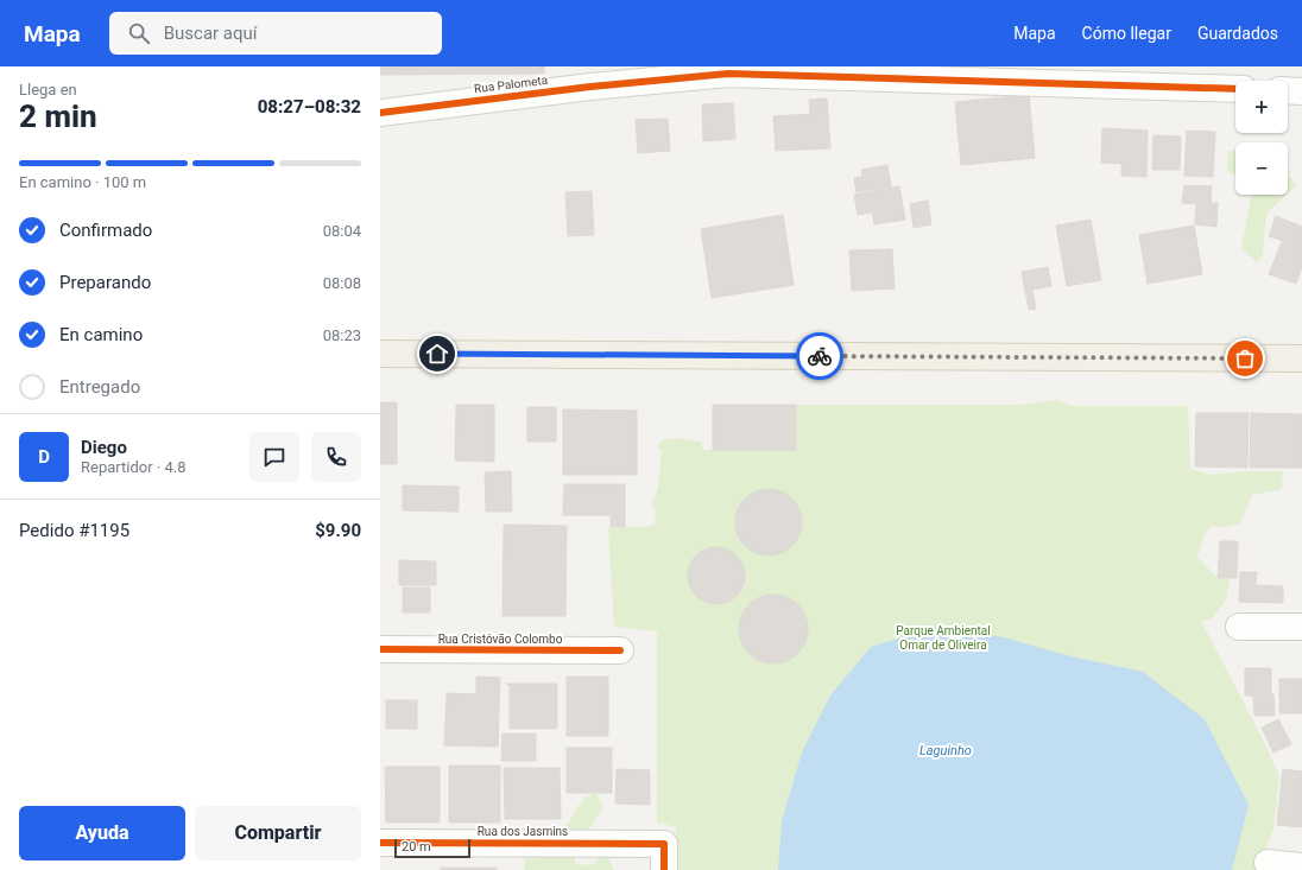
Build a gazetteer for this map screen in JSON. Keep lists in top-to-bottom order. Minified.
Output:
{"streets":{"street":["Rua Palometa","Rua Cristóvão Colombo","Rua dos Jasmins"]},"water":["Laguinho"],"parks":["Parque Ambiental Omar de Oliveira"],"scale_bar":"20 m","page":{"header":"Mapa","search":"Buscar aquí","nav":["Mapa","Cómo llegar","Guardados"],"heading":["2 min","Llega en","08:27–08:32"],"panel":["Diego","Repartidor · 4.8","Pedido #1195","$9.90"],"map_buttons":["+","−"],"bar":"En camino · 100 m","list":[["Confirmado","08:04"],["Preparando","08:08"],["En camino","08:23"],"Entregado"],"round":"D","buttons":["Ayuda","Compartir"],"scale":"20 m"}}
